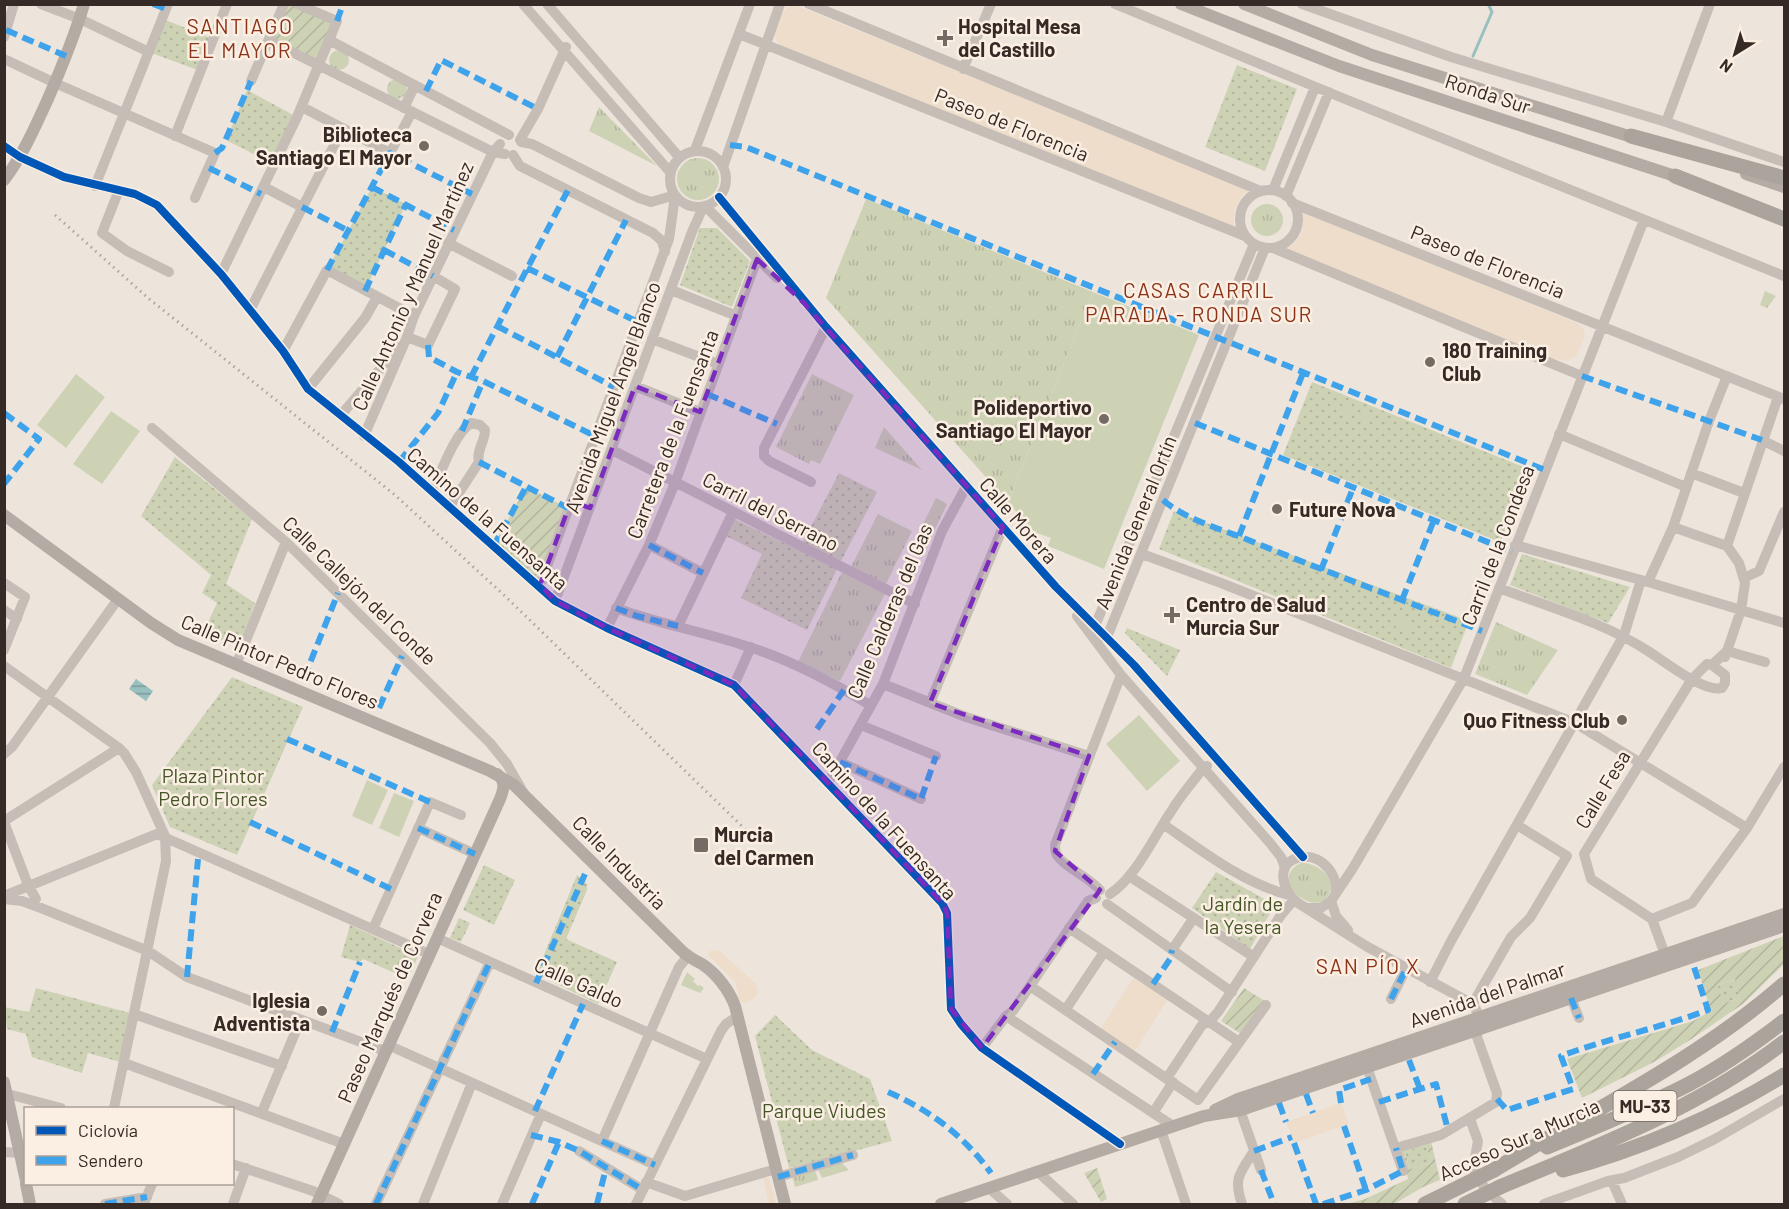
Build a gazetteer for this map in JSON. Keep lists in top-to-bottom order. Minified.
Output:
{"streets":{"highway":["MU-33","Acceso Sur a Murcia"],"main road":["Ronda Sur","Calle Pintor Pedro Flores","Calle Industria","Avenida del Palmar","Paseo Marqués de Corvera"],"street":["Paseo de Florencia","Calle Antonio y Manuel Martínez","Avenida Miguel Ángel Blanco","Carretera de la Fuensanta","Carril del Serrano","Camino de la Fuensanta","Calle Morera","Avenida General Ortín","Carril de la Condesa","Calle Callejón del Conde","Calle Calderas del Gas","Calle Fesa","Calle Galdo"]},"crossings":[["Paseo de Florencia","Avenida General Ortín"],["Paseo de Florencia","Carril de la Condesa"],["Calle Antonio y Manuel Martínez","Camino de la Fuensanta"],["Avenida Miguel Ángel Blanco","Carril del Serrano"],["Avenida Miguel Ángel Blanco","Camino de la Fuensanta"],["Avenida Miguel Ángel Blanco","Calle Morera"],["Carretera de la Fuensanta","Carril del Serrano"],["Carretera de la Fuensanta","Camino de la Fuensanta"],["Carretera de la Fuensanta","Calle Morera"],["Carril del Serrano","Calle Calderas del Gas"],["Camino de la Fuensanta","Calle Calderas del Gas"],["Camino de la Fuensanta","Avenida del Palmar"],["Calle Morera","Avenida General Ortín"],["Calle Morera","Carril de la Condesa"],["Calle Morera","Calle Calderas del Gas"],["Calle Callejón del Conde","Calle Pintor Pedro Flores"],["Calle Callejón del Conde","Calle Industria"],["Calle Pintor Pedro Flores","Calle Industria"],["Calle Pintor Pedro Flores","Paseo Marqués de Corvera"],["Calle Galdo","Paseo Marqués de Corvera"]],"districts":["SANTIAGO EL MAYOR","CASAS CARRIL PARADA - RONDA SUR","SAN PÍO X"],"parks":["Plaza Pintor Pedro Flores","Jardín de la Yesera","Parque Viudes"],"places":{"health":["Hospital Mesa del Castillo","Centro de Salud Murcia Sur"],"other":["Biblioteca Santiago El Mayor","180 Training Club","Polideportivo Santiago El Mayor","Future Nova","Quo Fitness Club","Iglesia Adventista"],"transit":["Murcia del Carmen"]},"legend":["Ciclovía","Sendero"],"north":"bottom left"}
